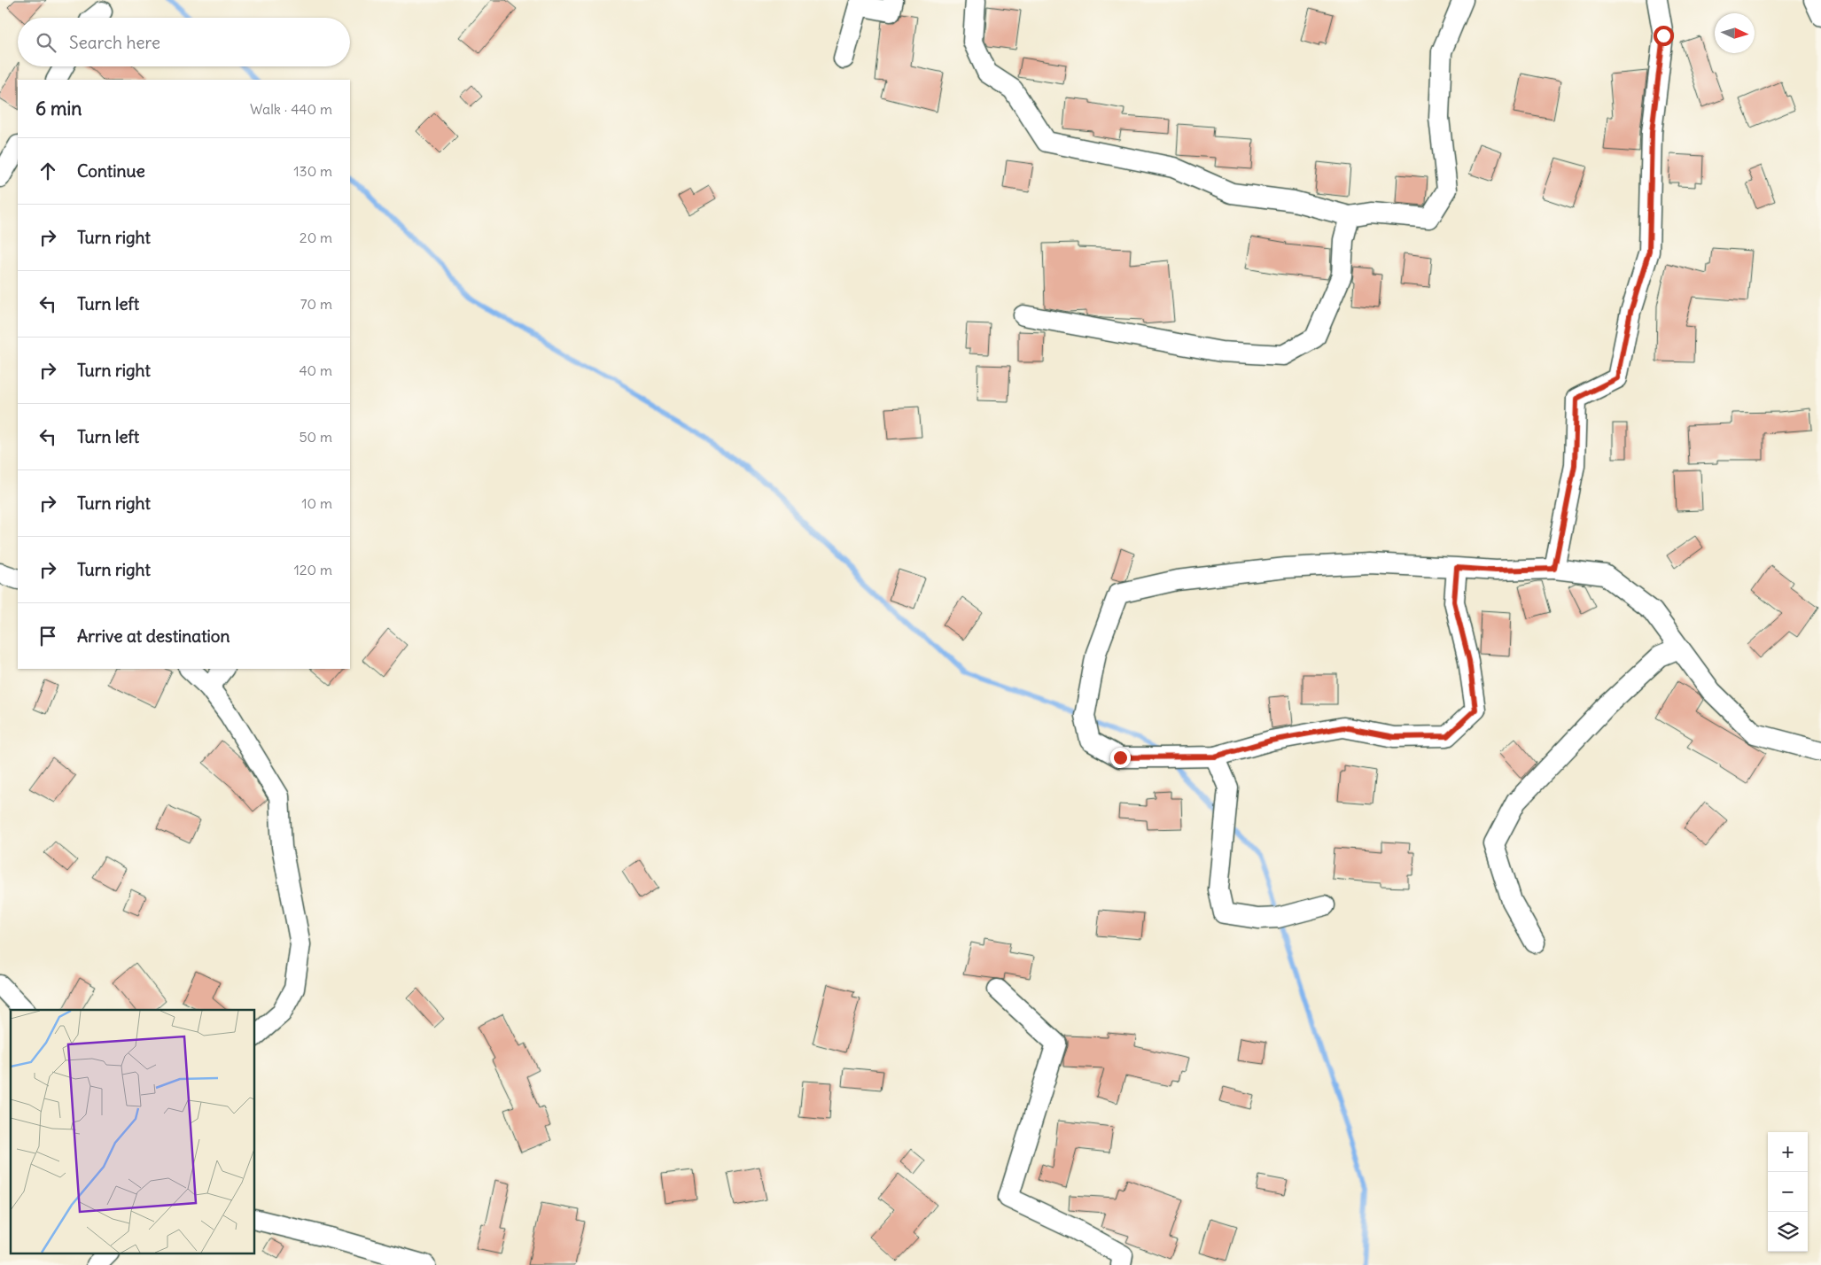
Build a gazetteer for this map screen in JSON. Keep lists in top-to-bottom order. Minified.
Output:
{"north":"right","page":{"search":"Search here","heading":["6 min","Walk · 440 m"],"list":[["Continue","130 m"],["Turn right","20 m"],["Turn left","70 m"],["Turn right","40 m"],["Turn left","50 m"],["Turn right","10 m"],["Turn right","120 m"],"Arrive at destination"],"map_buttons":["+","−"]}}
